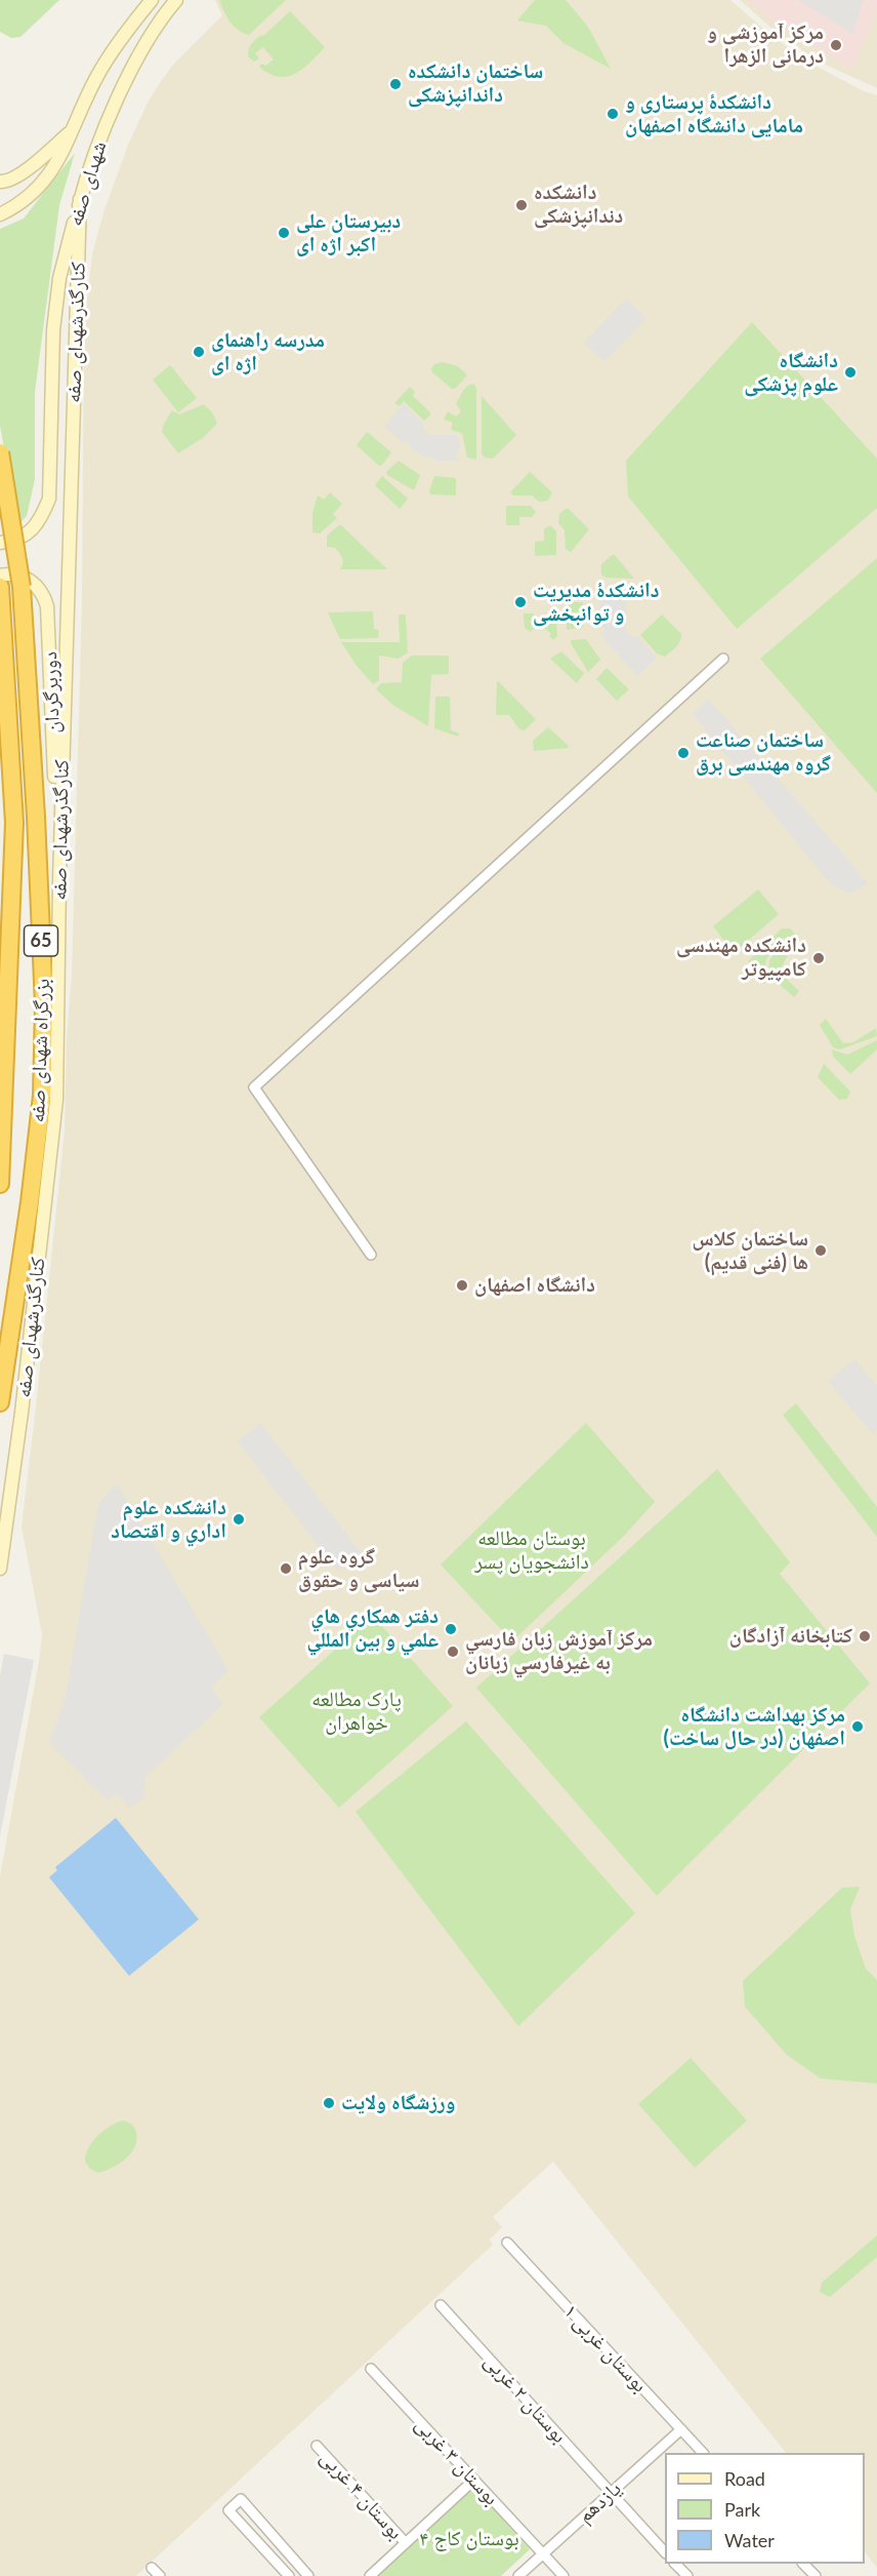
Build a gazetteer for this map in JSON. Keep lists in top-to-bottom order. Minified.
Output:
{"streets":{"highway":["65","بزرگراه شهدای صفه"],"main road":["شهدای صفه","کنارگذرشهدای صفه","دوربرگردان"],"street":["بوستان غربی ۱","بوستان ۲ غربی","بوستان ۳ غربی","بوستان ۴ غربی","یازدهم"]},"crossings":[["شهدای صفه","کنارگذرشهدای صفه"],["کنارگذرشهدای صفه","دوربرگردان"],["بوستان غربی ۱","یازدهم"],["بوستان ۲ غربی","یازدهم"],["بوستان ۳ غربی","یازدهم"]],"parks":["بوستان مطالعه دانشجویان پسر","پارک مطالعه خواهران","بوستان کاج ۴"],"places":["مرکز آموزشی و درمانی الزهرا","ساختمان دانشکده داندانپزشکی","دانشکدهٔ پرستاری و مامایی دانشگاه اصفهان","دانشکده دندانپزشکی","دبیرستان علی اکبر اژه ای","مدرسه راهنمای اژه ای","دانشگاه علوم پزشکی","دانشکدهٔ مدیریت و توانبخشی","ساختمان صناعت گروه مهندسی برق","دانشکده مهندسی کامپیوتر","ساختمان کلاس ها (فنی قدیم)","دانشگاه اصفهان","دانشکده علوم اداري و اقتصاد","گروه علوم سیاسی و حقوق","دفتر همکاري هاي علمي و بين المللي","کتابخانه آزادگان","مرکز آموزش زبان فارسي به غيرفارسي زبانان","مرکز بهداشت دانشگاه اصفهان (در حال ساخت)","ورزشگاه ولایت"],"legend":["Road","Park","Water"]}
